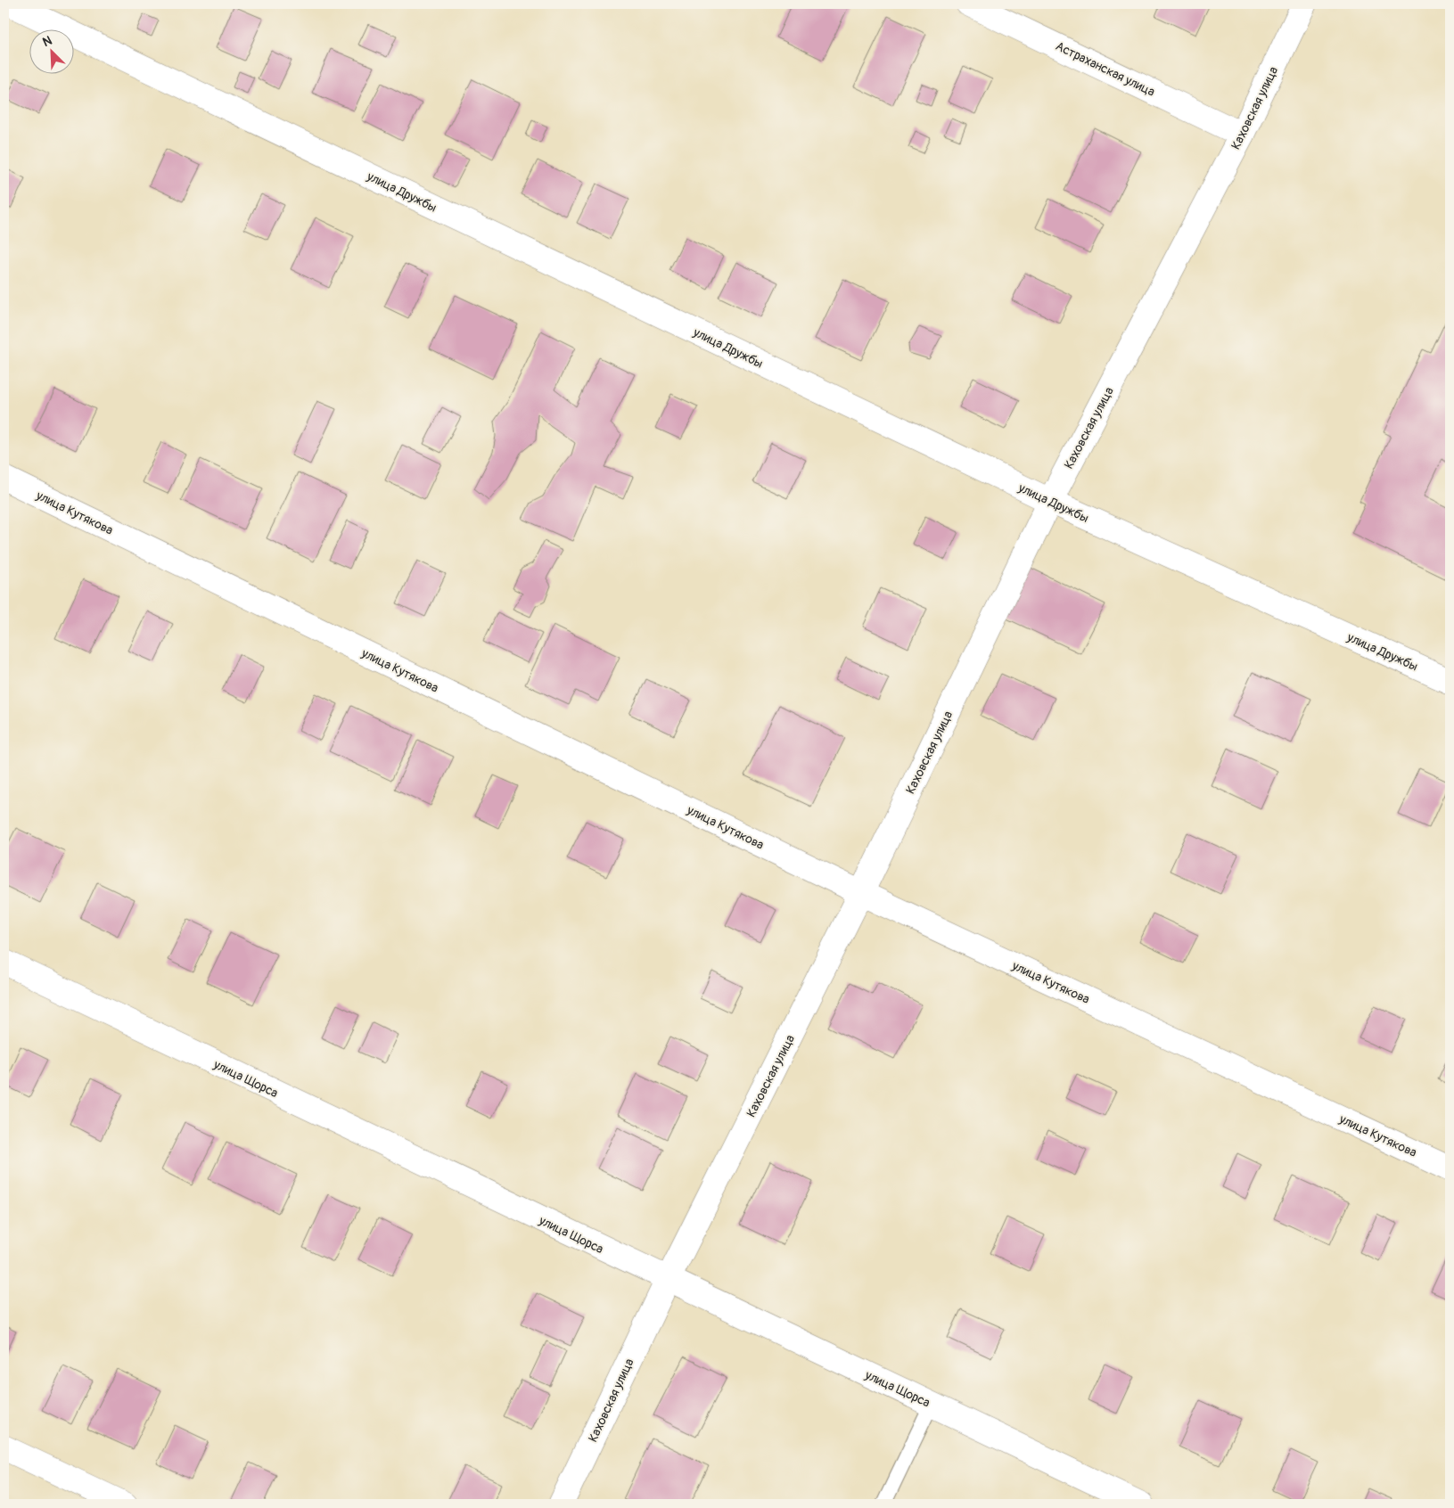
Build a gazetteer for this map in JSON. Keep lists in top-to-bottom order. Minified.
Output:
{"streets":{"street":["Астраханская улица","Каховская улица","улица Дружбы","улица Кутякова","улица Щорса"]},"crossings":[["Астраханская улица","Каховская улица"],["Каховская улица","улица Дружбы"],["Каховская улица","улица Кутякова"],["Каховская улица","улица Щорса"]],"north":"top left"}
